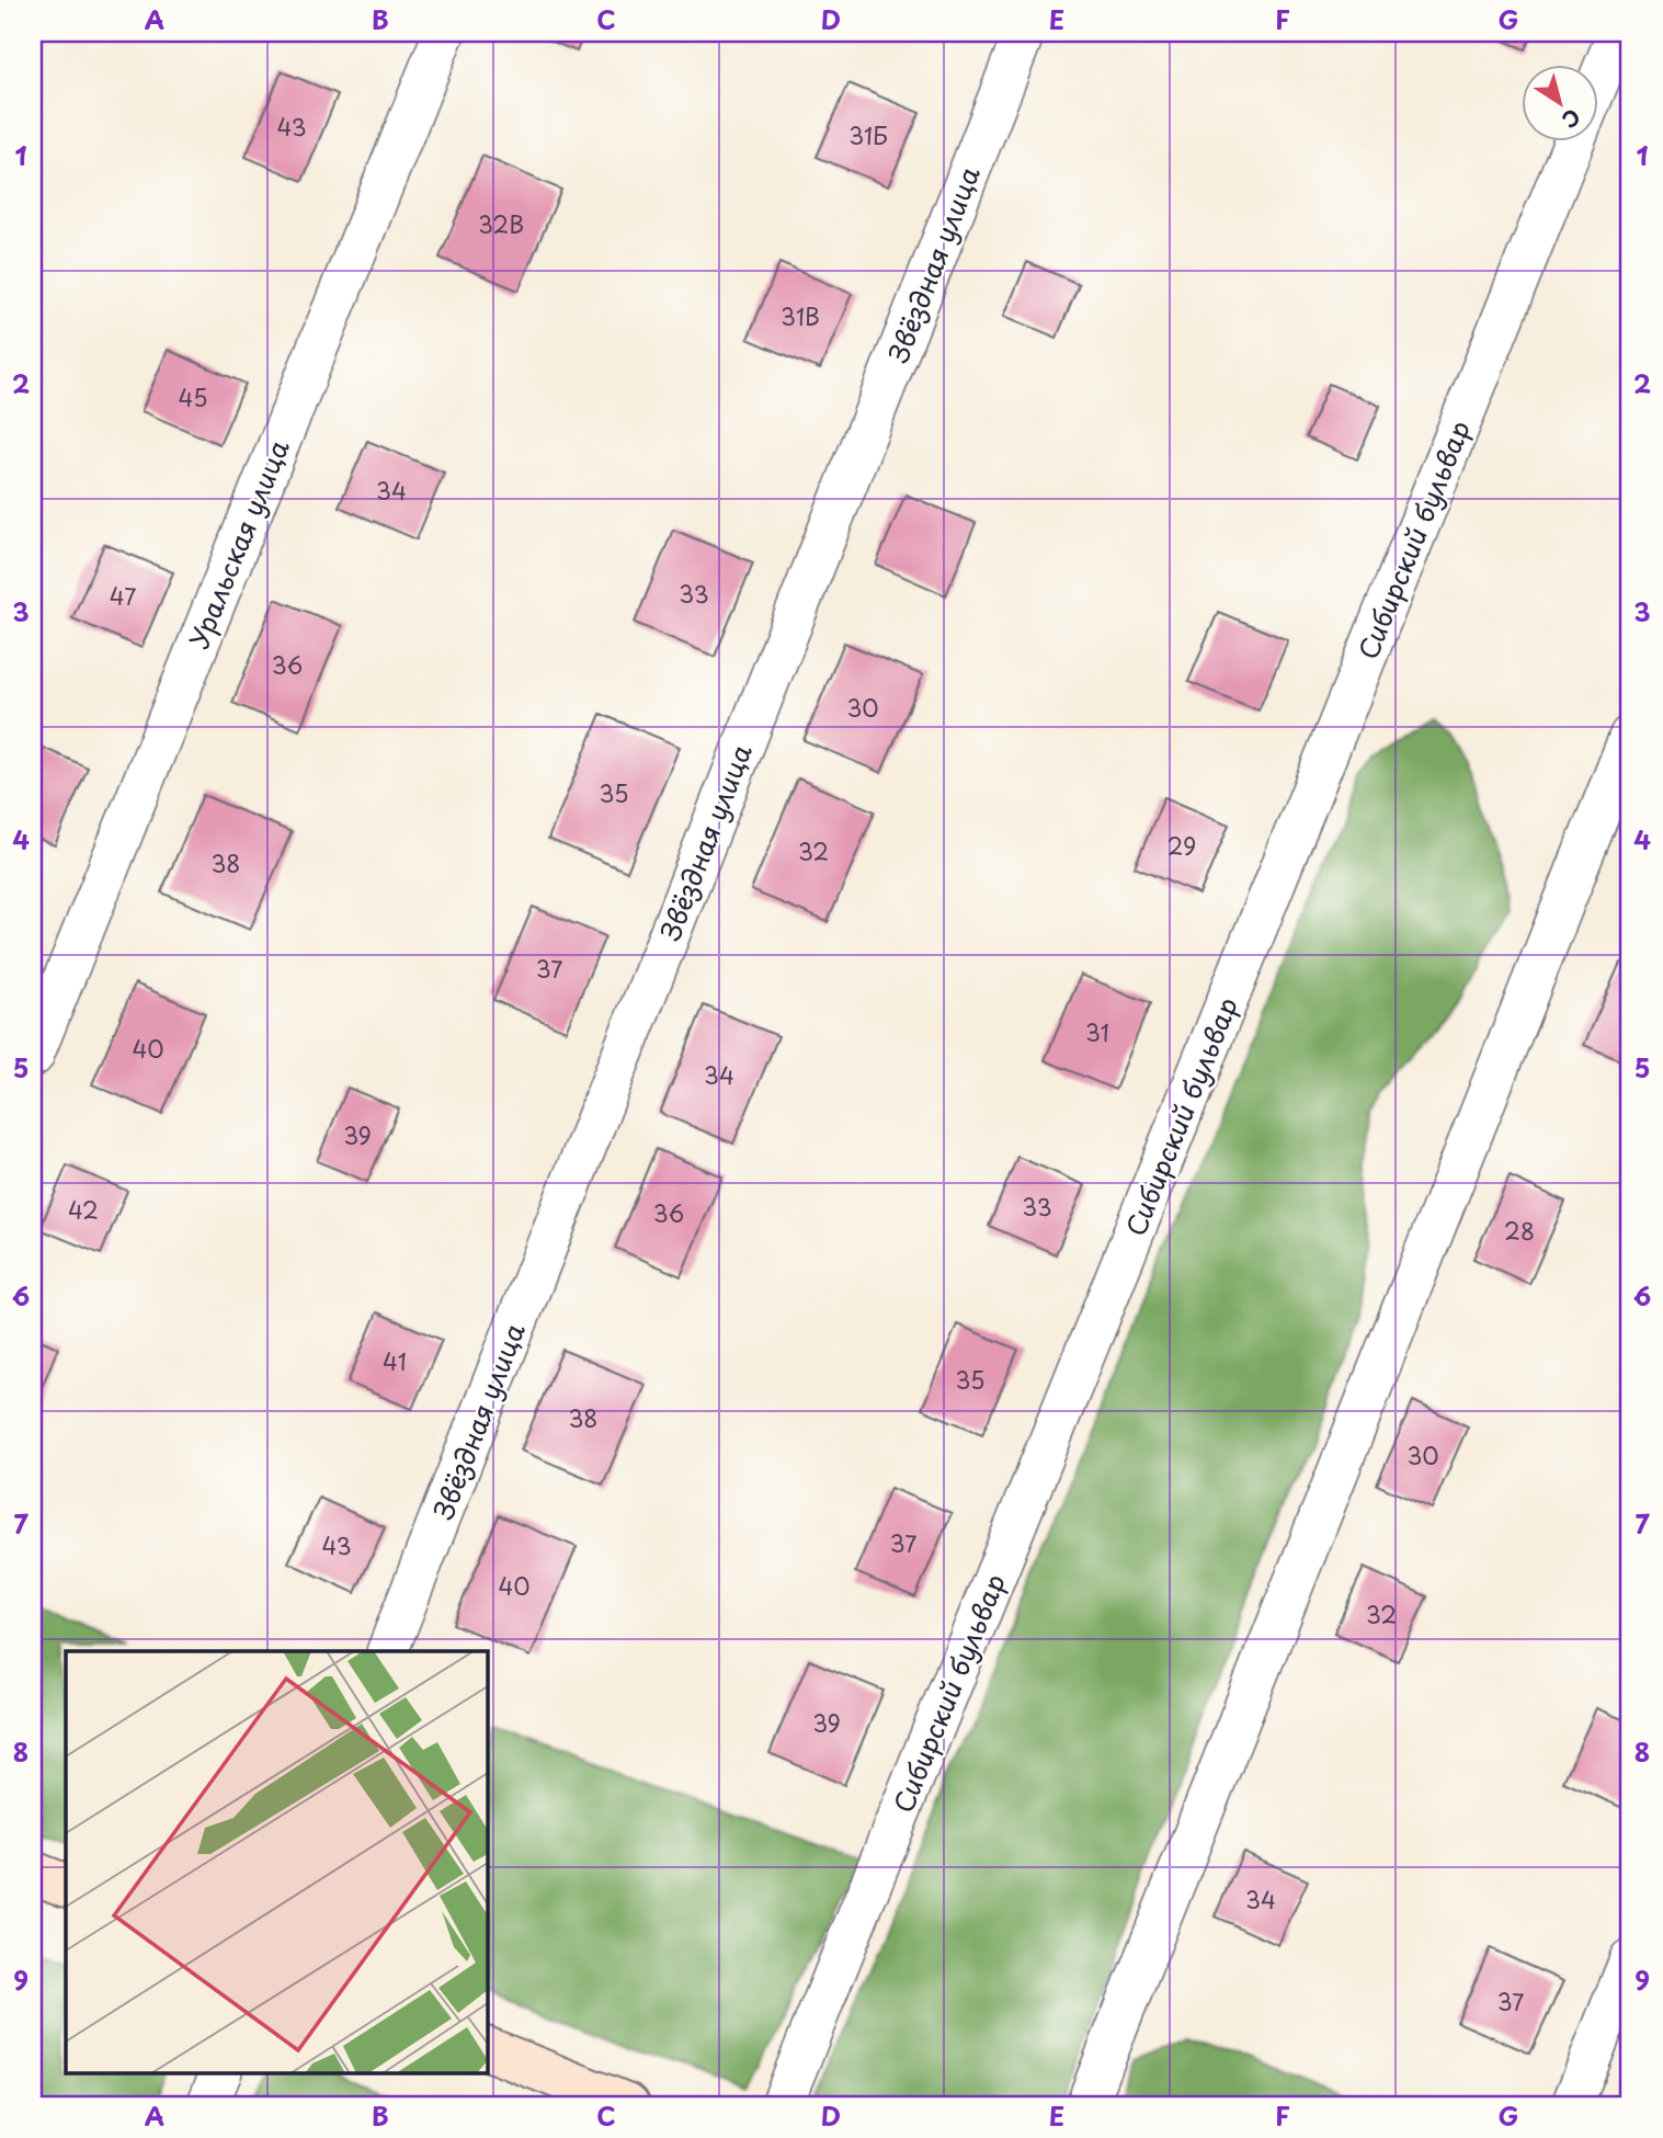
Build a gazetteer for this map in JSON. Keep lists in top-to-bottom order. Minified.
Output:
{"streets":{"street":["Звёздная улица","Сибирский бульвар","Уральская улица"]},"house_numbers":["43","31Б","32В","31В","45","34","33","47","36","30","35","29","32","38","37","31","40","34","39","33","42","36","28","41","35","38","30","37","43","40","32","39","34","37"],"north":"bottom right","grid":{"columns":["A","B","C","D","E","F","G"],"rows":["1","2","3","4","5","6","7","8","9"]}}
